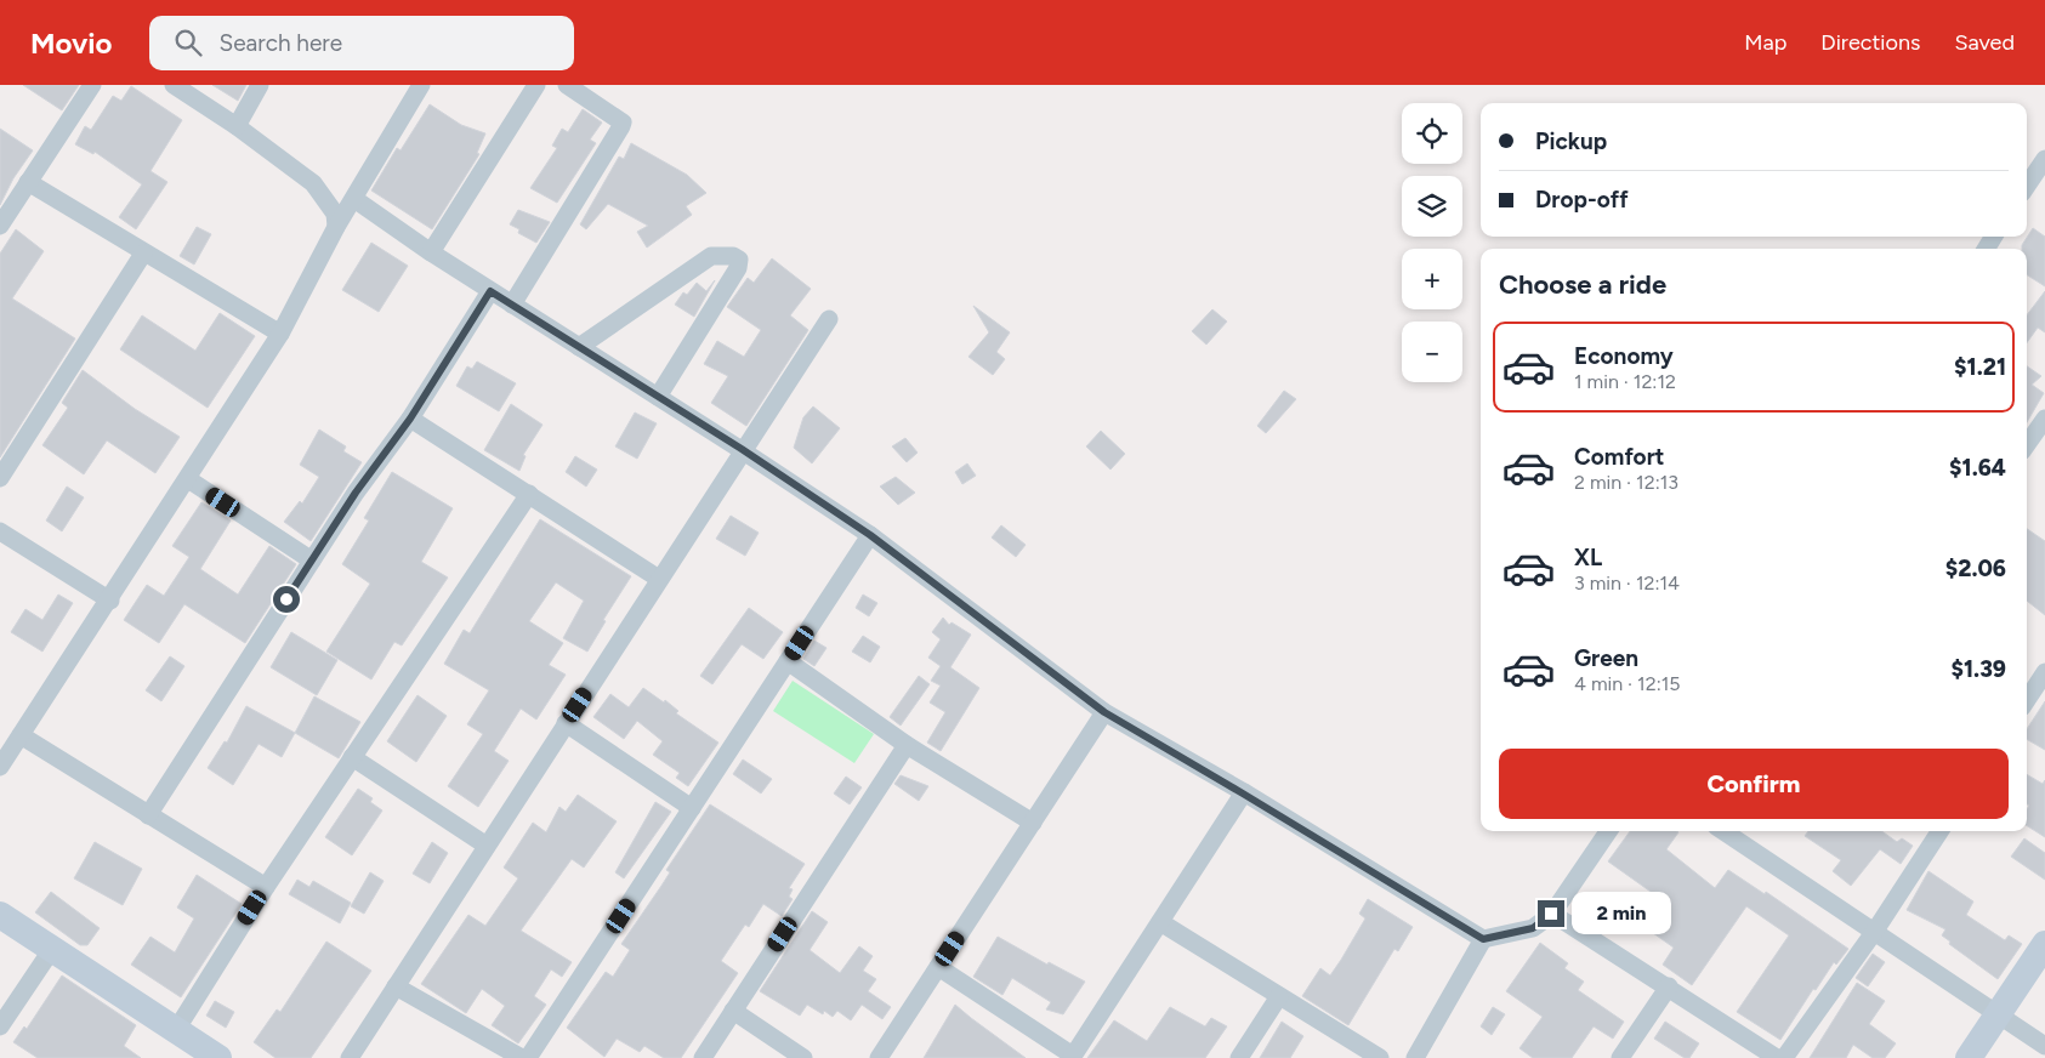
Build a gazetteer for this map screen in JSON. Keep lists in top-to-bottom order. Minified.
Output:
{"page":{"header":"Movio","search":"Search here","nav":["Map","Directions","Saved"],"map_buttons":["+","−"],"banner":["Pickup","Drop-off"],"heading":"Choose a ride","list":[{"name":"Economy","note":"1 min · 12:12","value":"$1.21"},{"name":"Comfort","note":"2 min · 12:13","value":"$1.64"},{"name":"XL","note":"3 min · 12:14","value":"$2.06"},{"name":"Green","note":"4 min · 12:15","value":"$1.39"}],"buttons":"Confirm","bubble":"2 min"}}
